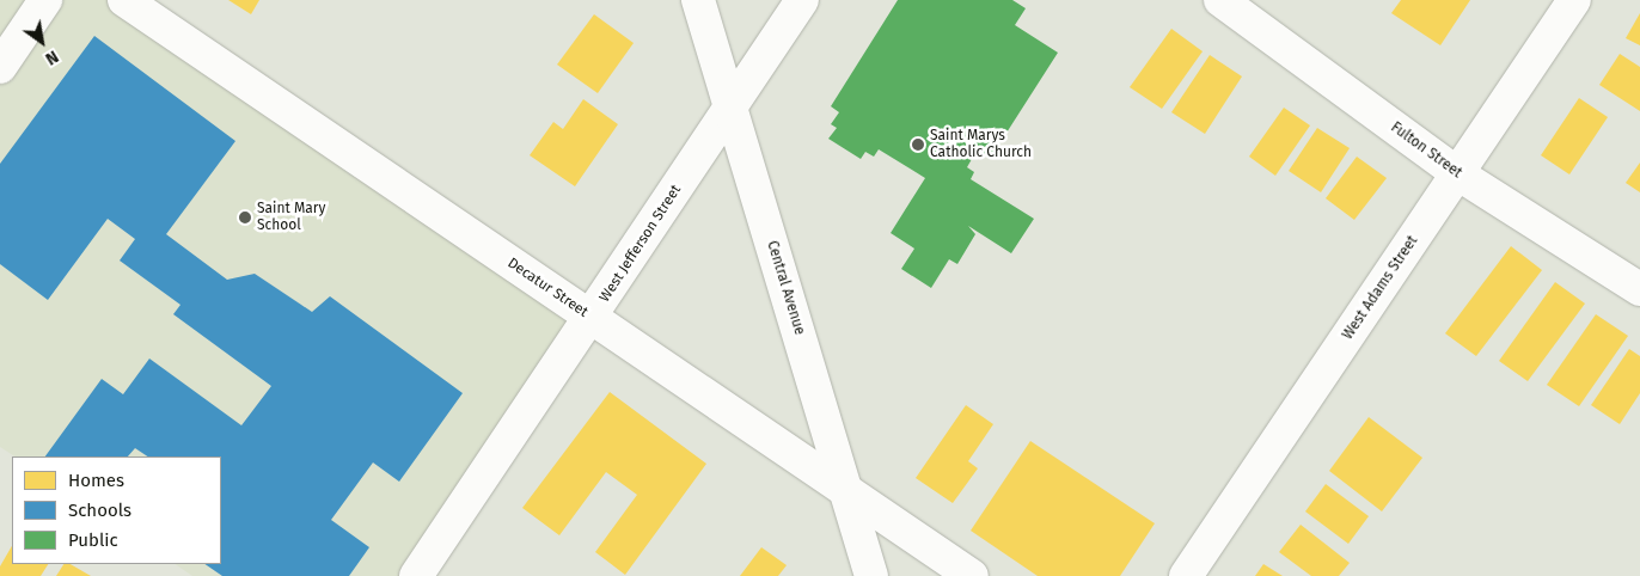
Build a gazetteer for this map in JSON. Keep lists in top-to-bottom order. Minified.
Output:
{"streets":{"street":["Fulton Street","West Jefferson Street","Decatur Street","Central Avenue","West Adams Street"]},"crossings":[["Fulton Street","West Adams Street"],["West Jefferson Street","Decatur Street"],["West Jefferson Street","Central Avenue"],["Decatur Street","Central Avenue"]],"places":["Saint Marys Catholic Church","Saint Mary School"],"legend":["Homes","Schools","Public"],"north":"bottom right"}
